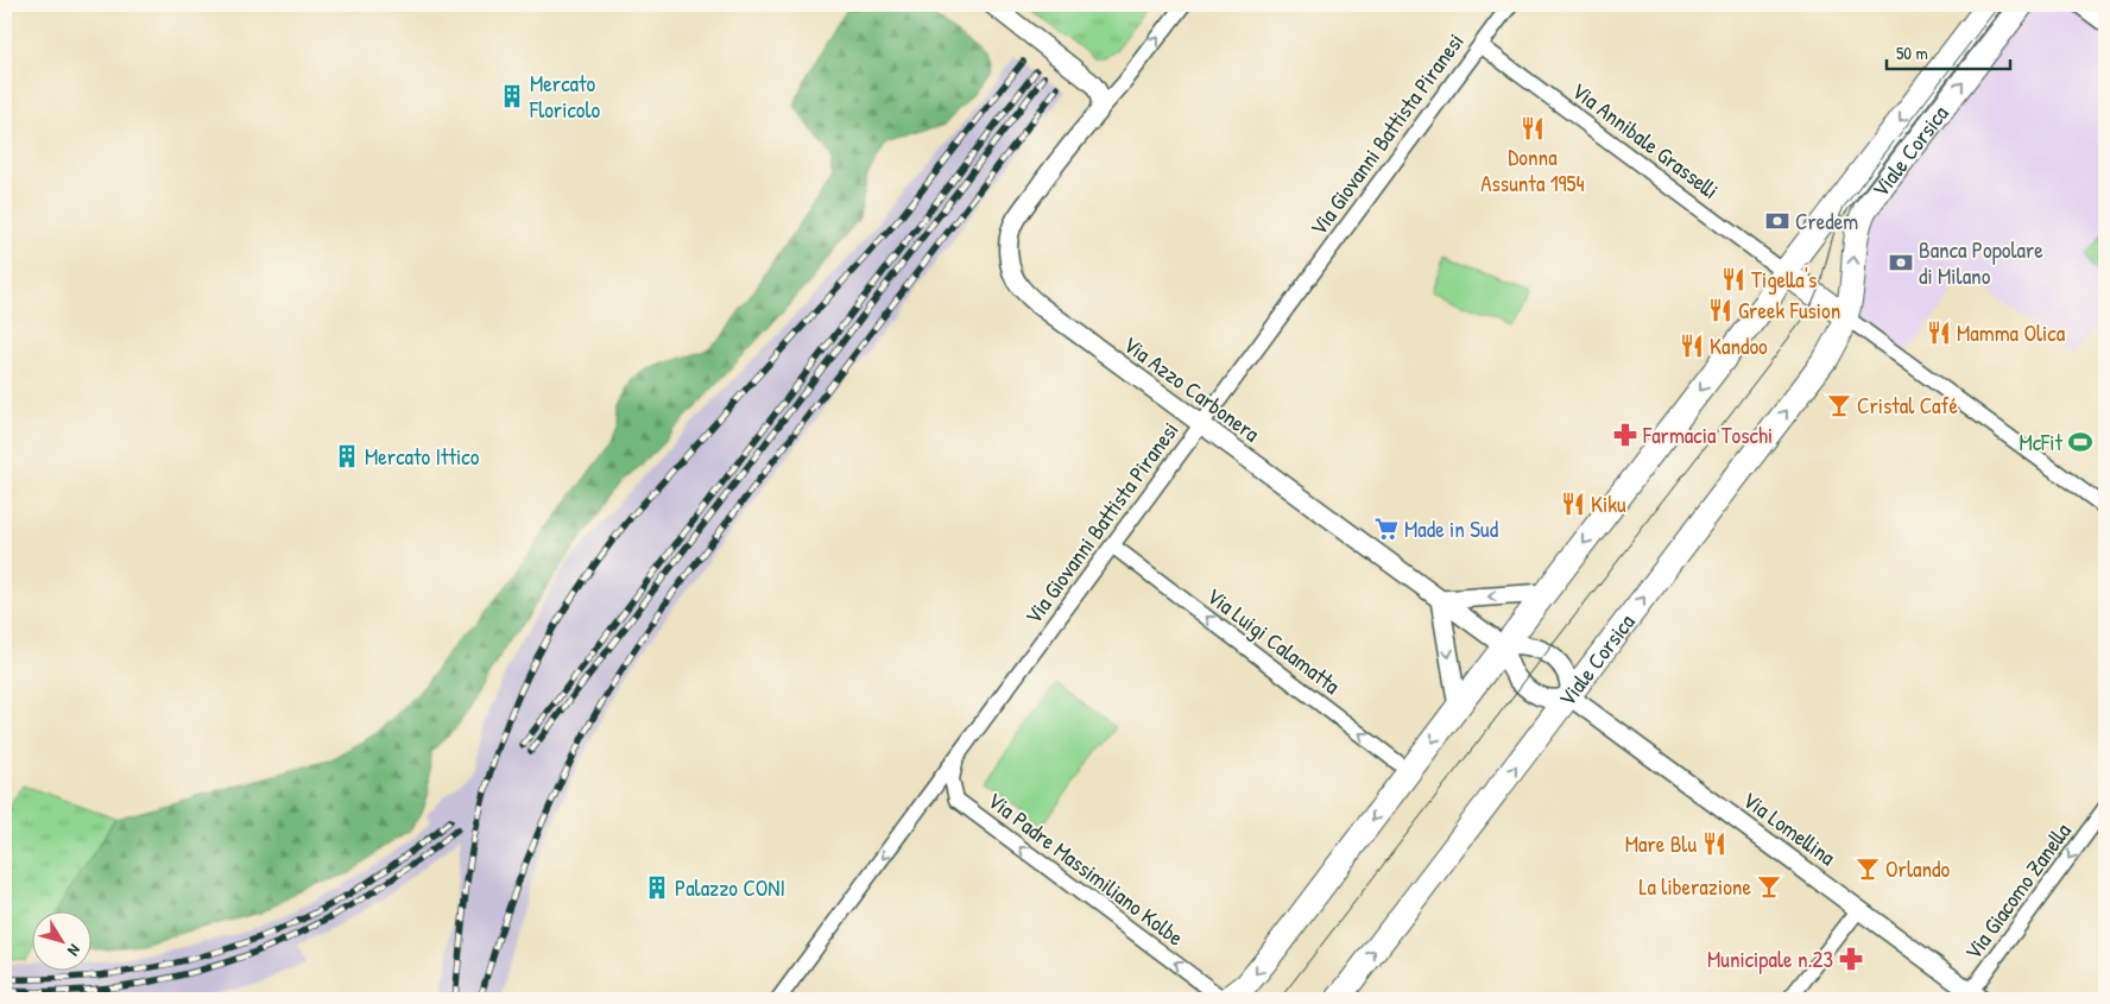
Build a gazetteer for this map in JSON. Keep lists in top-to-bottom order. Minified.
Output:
{"streets":{"main road":["Viale Corsica"],"street":["Via Giovanni Battista Piranesi","Via Annibale Grasselli","Via Azzo Carbonera","Via Luigi Calamatta","Via Lomellina","Via Padre Massimiliano Kolbe","Via Giacomo Zanella"]},"crossings":[["Via Giovanni Battista Piranesi","Via Annibale Grasselli"],["Via Giovanni Battista Piranesi","Via Azzo Carbonera"],["Via Giovanni Battista Piranesi","Via Luigi Calamatta"],["Via Giovanni Battista Piranesi","Via Padre Massimiliano Kolbe"],["Via Annibale Grasselli","Viale Corsica"],["Viale Corsica","Via Azzo Carbonera"],["Viale Corsica","Via Luigi Calamatta"],["Viale Corsica","Via Lomellina"],["Viale Corsica","Via Padre Massimiliano Kolbe"],["Via Lomellina","Via Giacomo Zanella"]],"one_way":["Via Luigi Calamatta","Via Padre Massimiliano Kolbe","Via Giacomo Zanella"],"places":{"building":["Mercato Floricolo","Mercato Ittico","Palazzo CONI"],"restaurant":["Donna Assunta 1954","Tigella's","Greek Fusion","Mamma Olica","Kandoo","Kiku","Mare Blu"],"bank":["Credem","Banca Popolare di Milano"],"bar":["Cristal Café","Orlando","La liberazione"],"pharmacy":["Farmacia Toschi","Municipale n.23"],"sports":["McFit"],"supermarket":["Made in Sud"]},"scale_bar":"50 m","north":"bottom right"}
